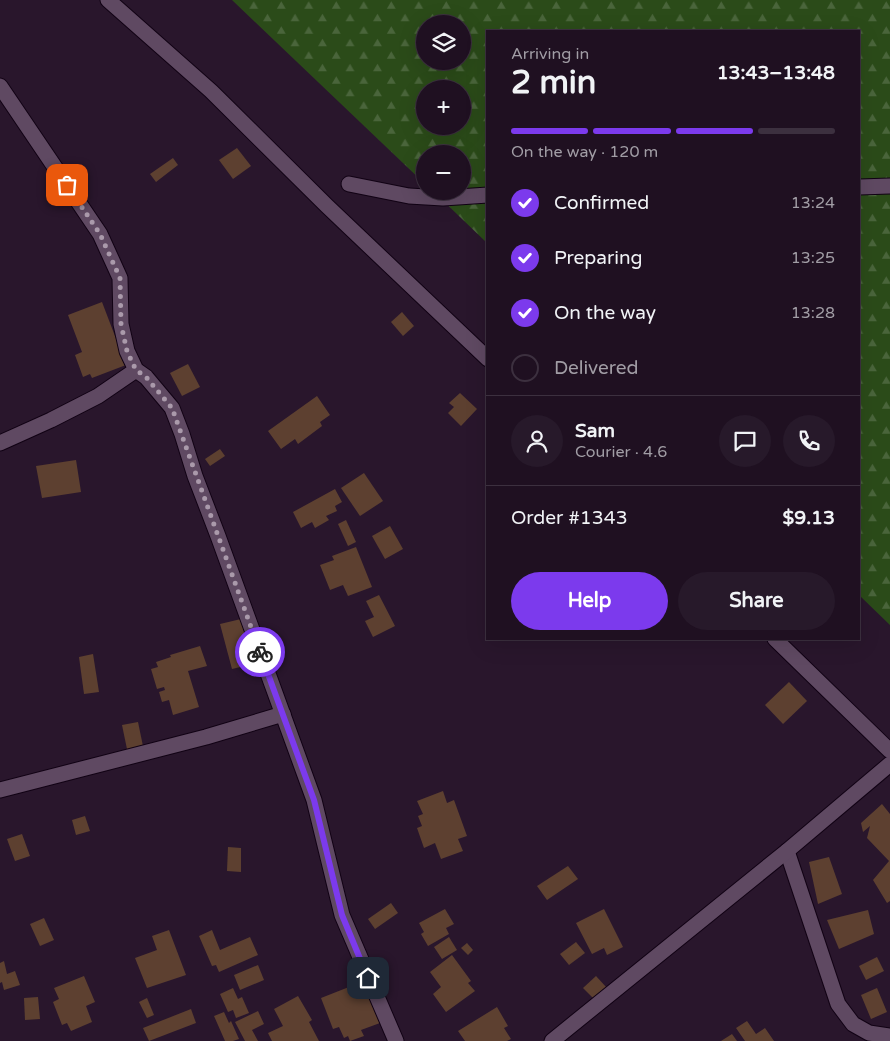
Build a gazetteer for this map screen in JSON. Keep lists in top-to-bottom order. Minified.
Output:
{"page":{"map_buttons":["+","−"],"heading":["2 min","Arriving in","13:43–13:48"],"panel":["Sam","Courier · 4.6","Order #1343","$9.13"],"bar":"On the way · 120 m","list":[["Confirmed","13:24"],["Preparing","13:25"],["On the way","13:28"],"Delivered"],"buttons":["Help","Share"]}}
